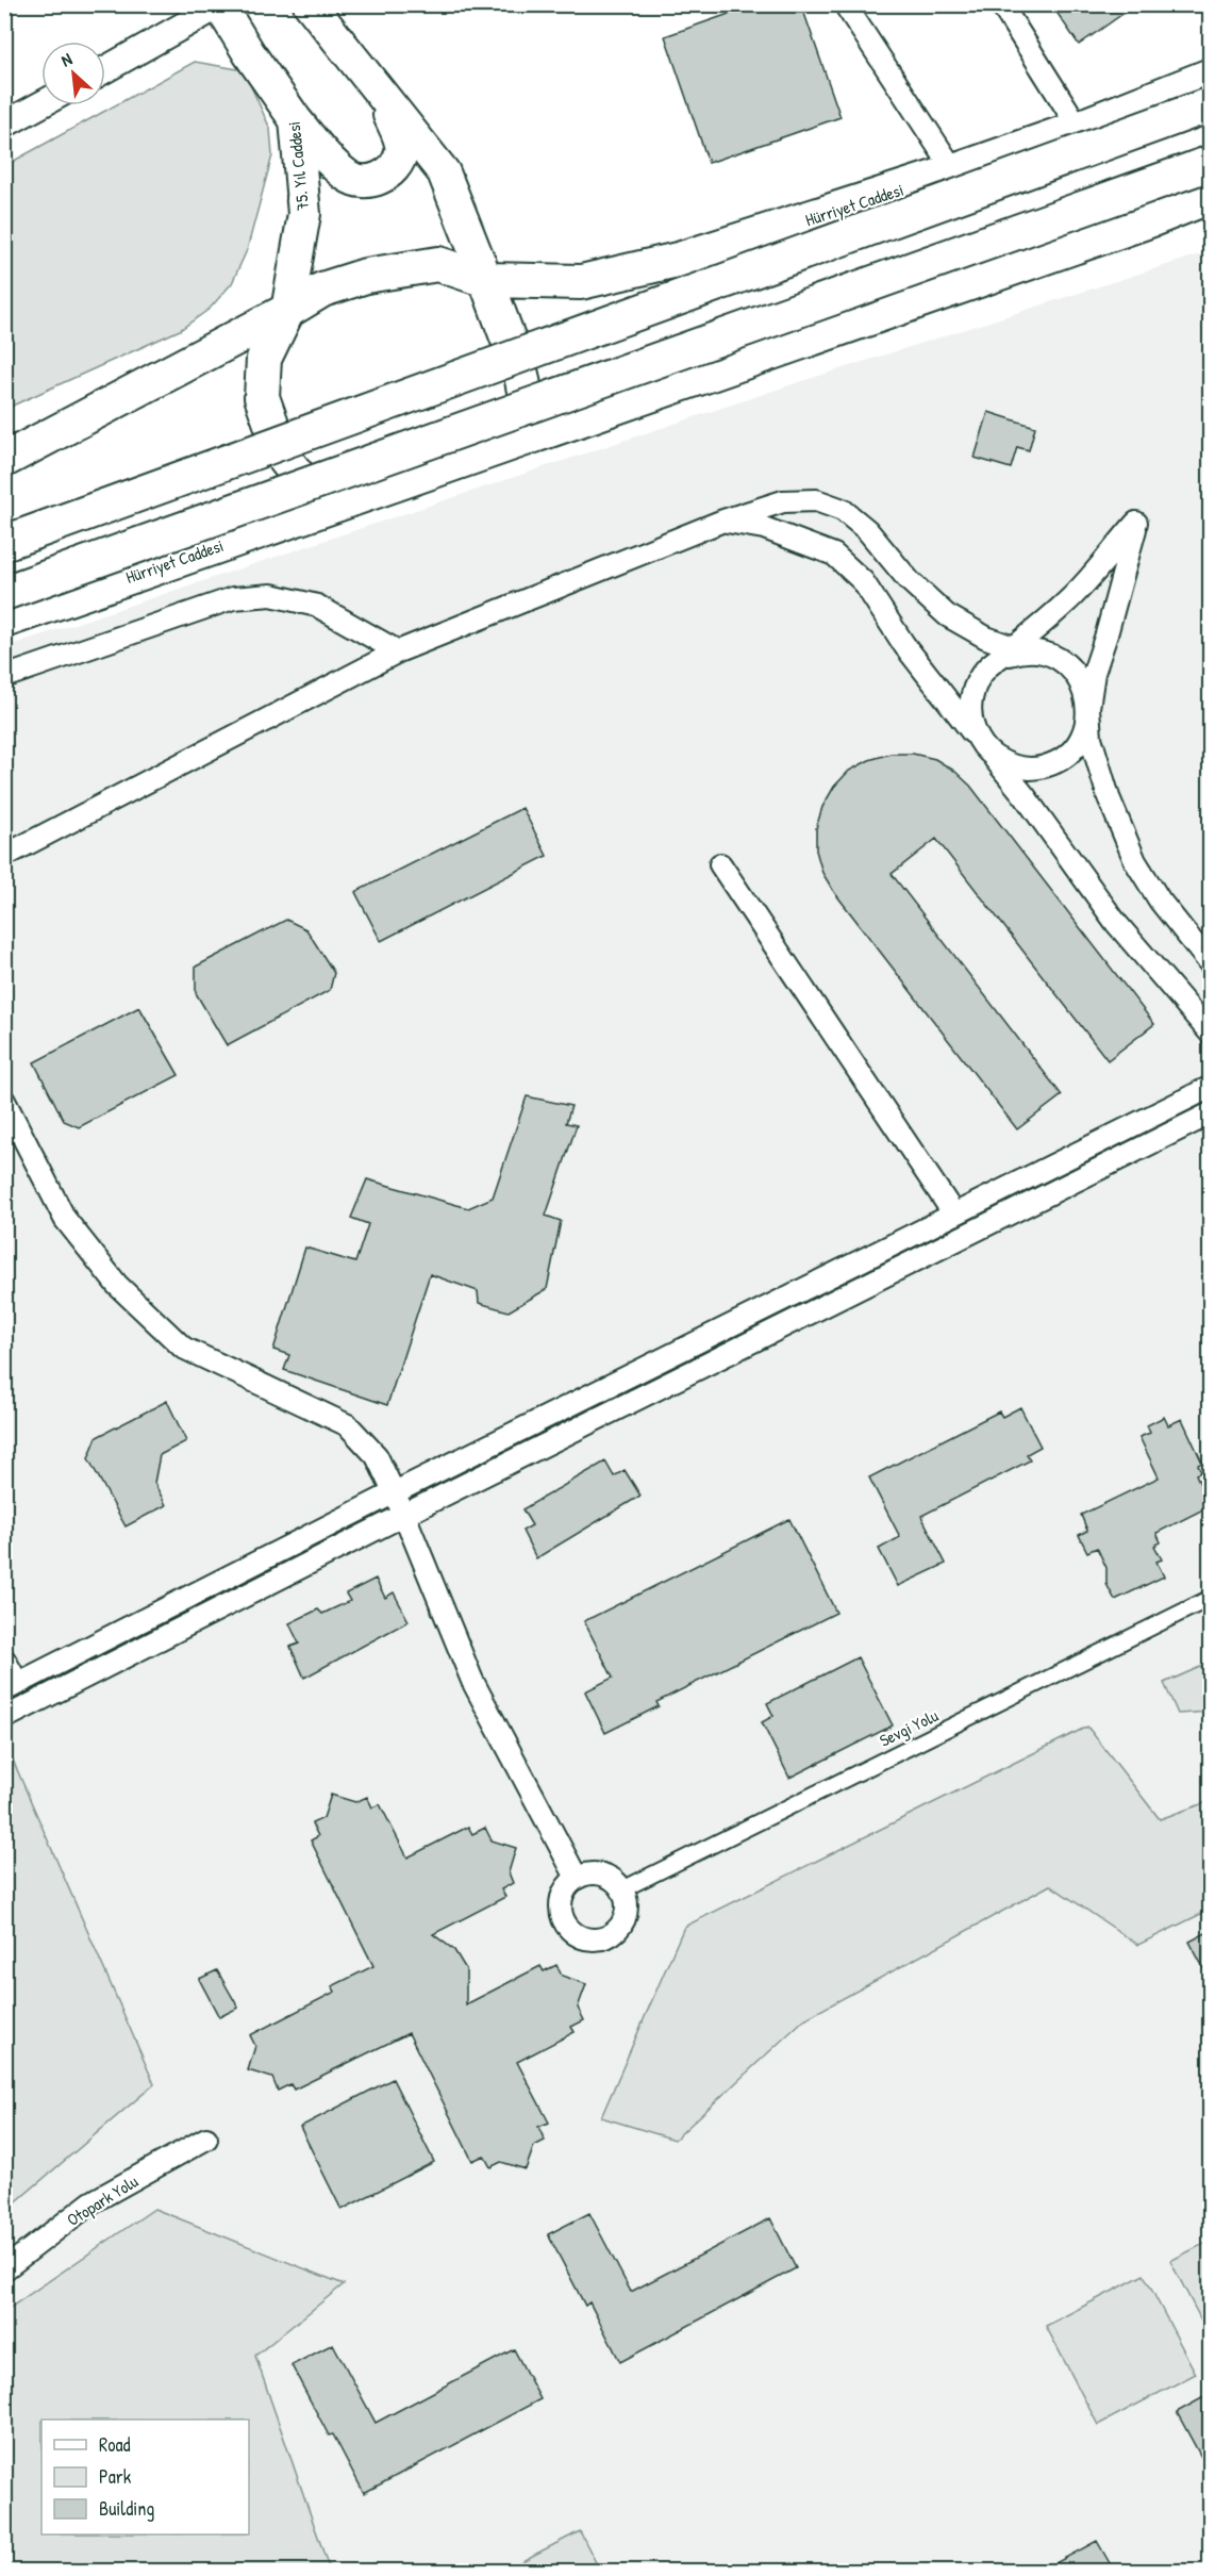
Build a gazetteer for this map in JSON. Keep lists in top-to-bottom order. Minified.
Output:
{"streets":{"highway":["Hürriyet Caddesi"],"main road":["75. Yıl Caddesi"],"street":["Sevgi Yolu","Otopark Yolu"]},"crossings":[["75. Yıl Caddesi","Hürriyet Caddesi"]],"legend":["Road","Park","Building"],"north":"top left"}
